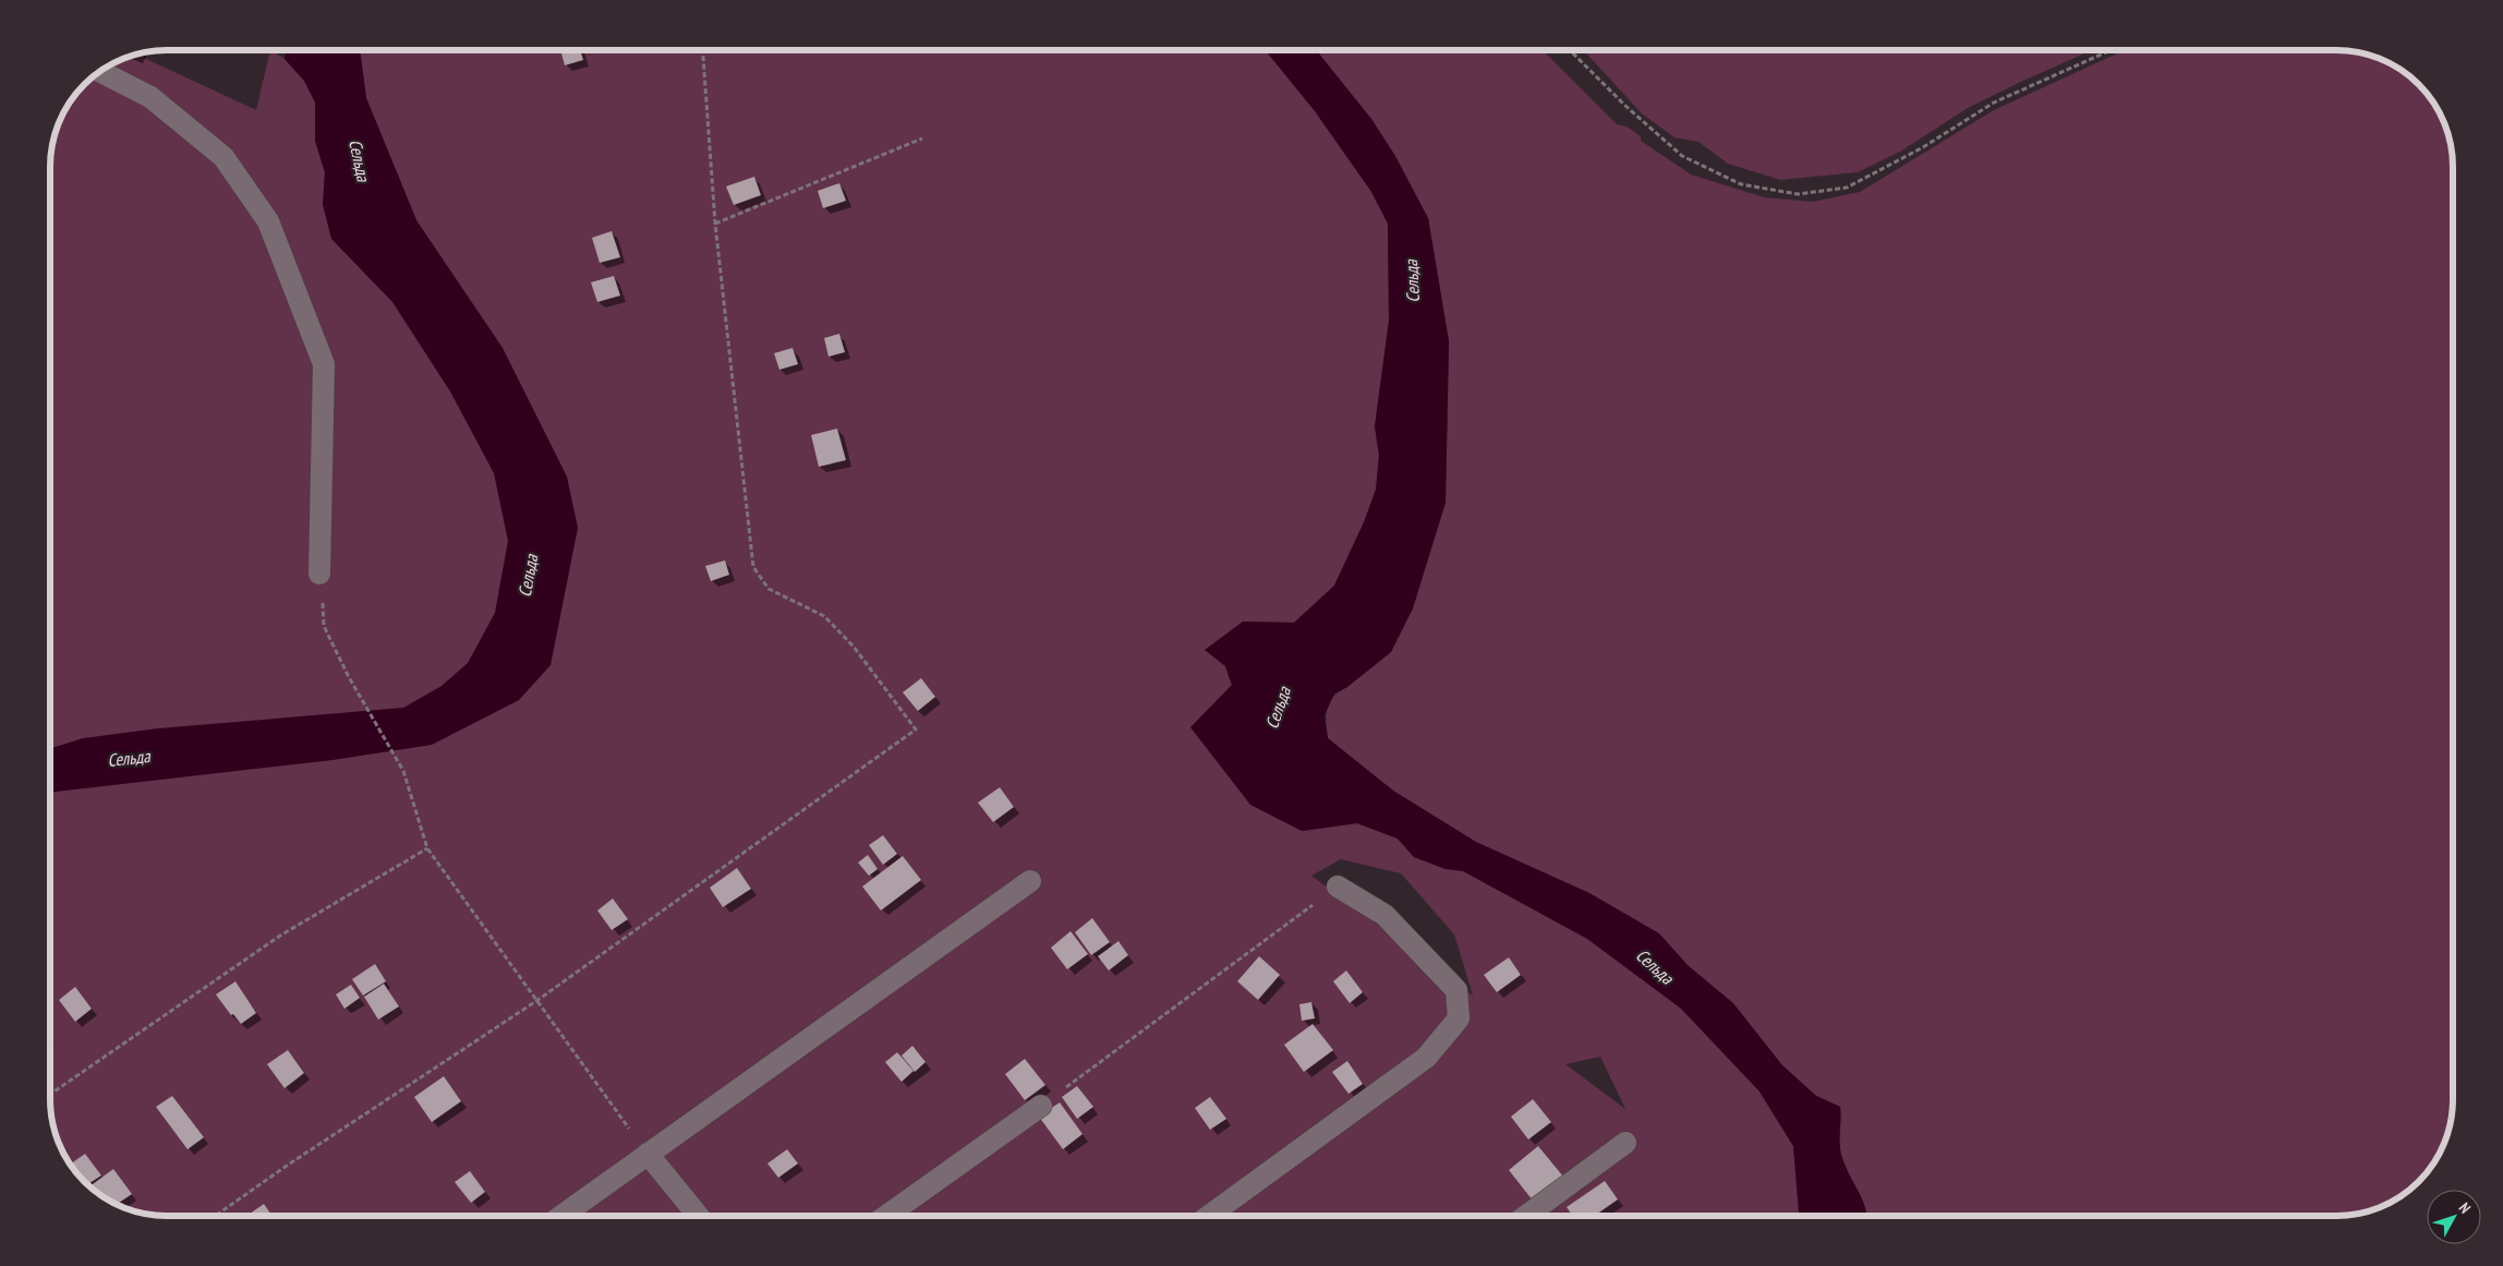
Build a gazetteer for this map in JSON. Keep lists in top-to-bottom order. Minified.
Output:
{"water":["Сельда"],"north":"top right"}
